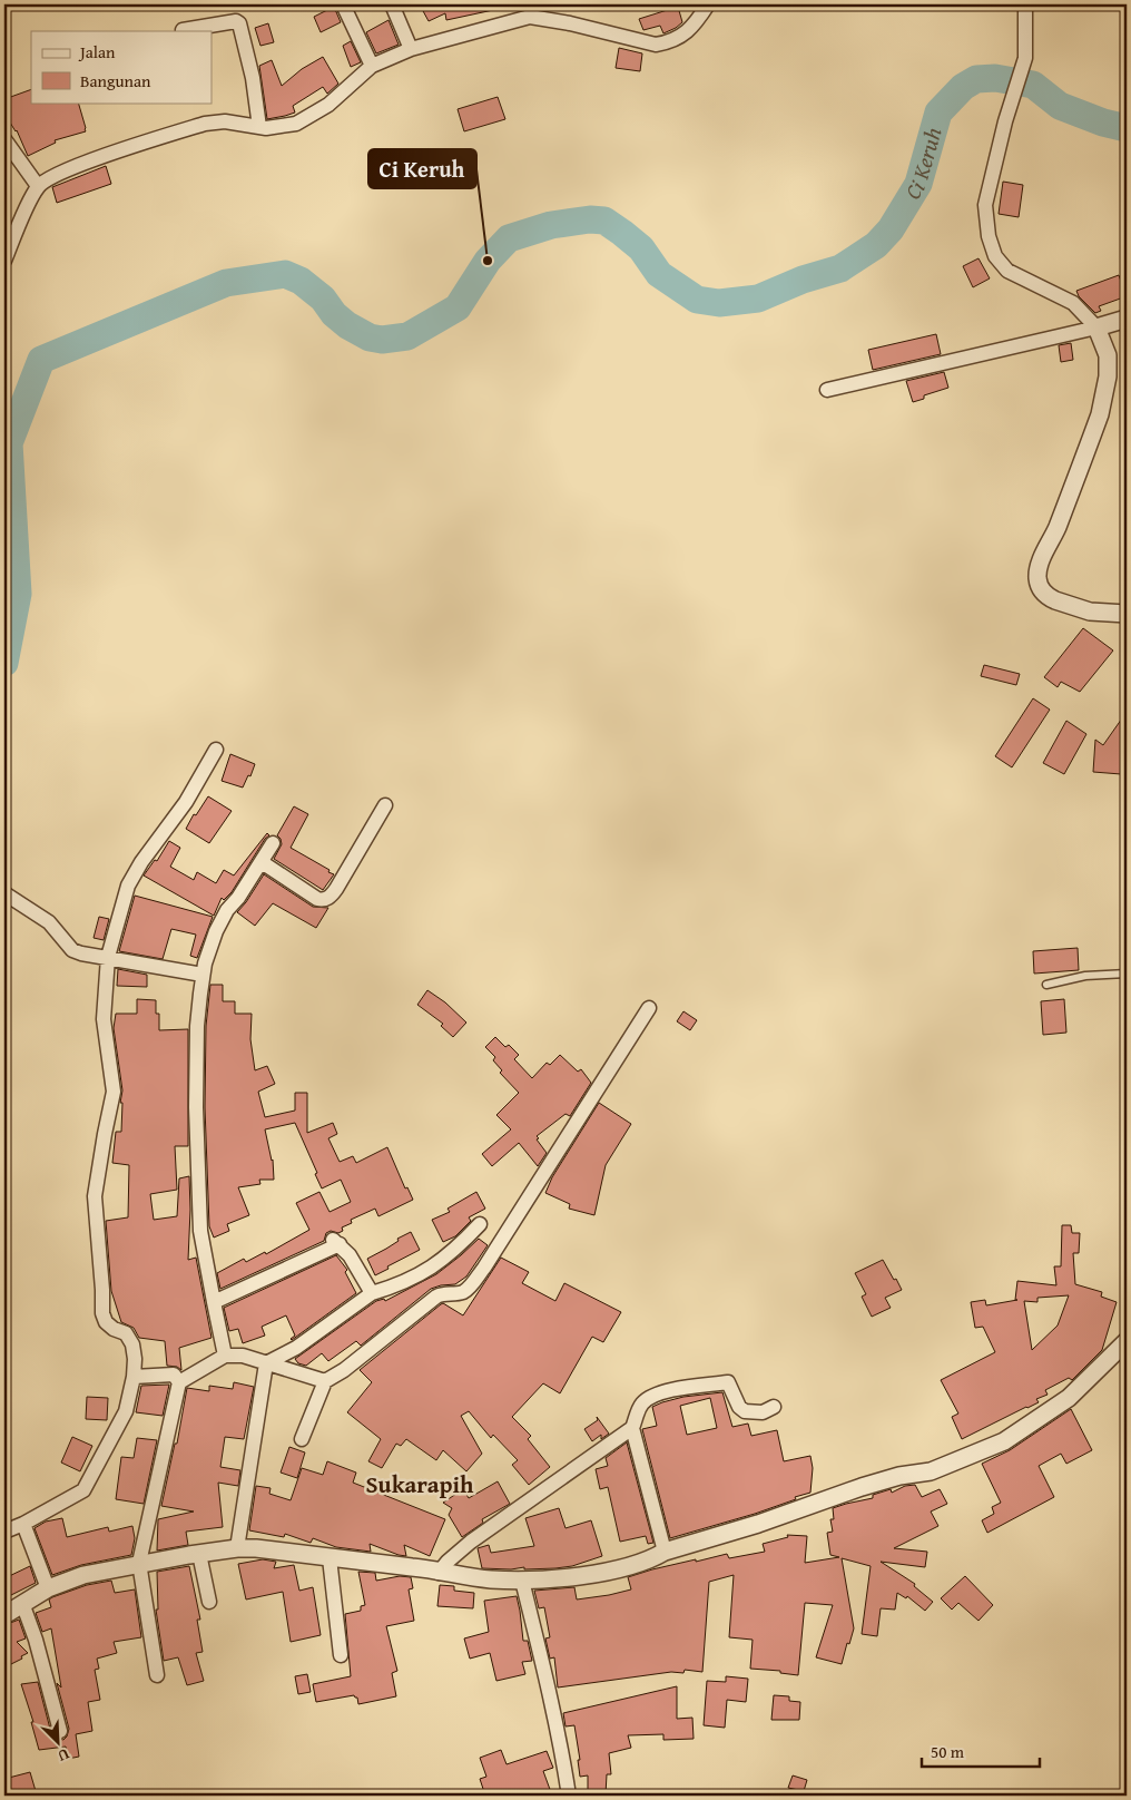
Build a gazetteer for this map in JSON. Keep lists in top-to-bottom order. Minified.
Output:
{"districts":["Sukarapih"],"water":["Ci Keruh"],"places":["Ci Keruh"],"legend":["Jalan","Bangunan"],"scale_bar":"50 m","north":"bottom right"}
